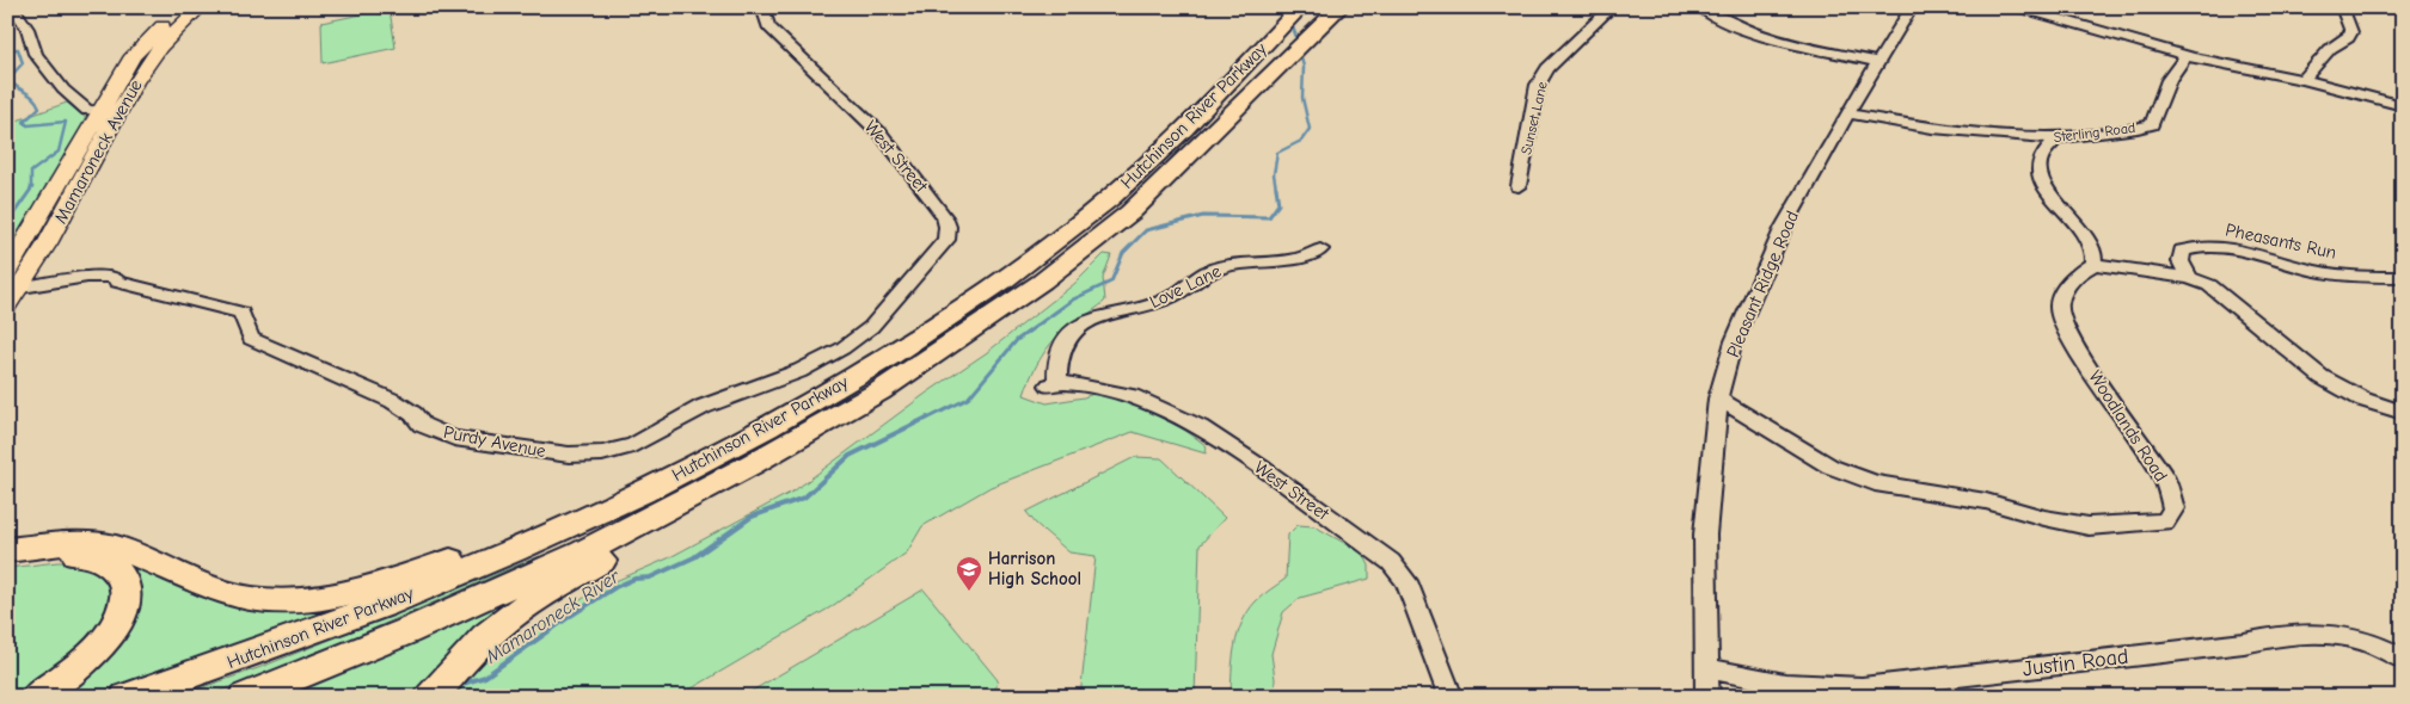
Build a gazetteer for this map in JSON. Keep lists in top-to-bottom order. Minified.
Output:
{"streets":{"highway":["Hutchinson River Parkway"],"main road":["Mamaroneck Avenue"],"street":["Sunset Lane","Sterling Road","West Street","Pheasants Run","Pleasant Ridge Road","Love Lane","Woodlands Road","Purdy Avenue","Justin Road"]},"crossings":[["Sterling Road","Pleasant Ridge Road"],["Mamaroneck Avenue","Purdy Avenue"],["West Street","Love Lane"],["West Street","Purdy Avenue"],["Pleasant Ridge Road","Woodlands Road"],["Pleasant Ridge Road","Justin Road"]],"water":["Mamaroneck River"],"places":{"school or university":["Harrison High School"]}}
